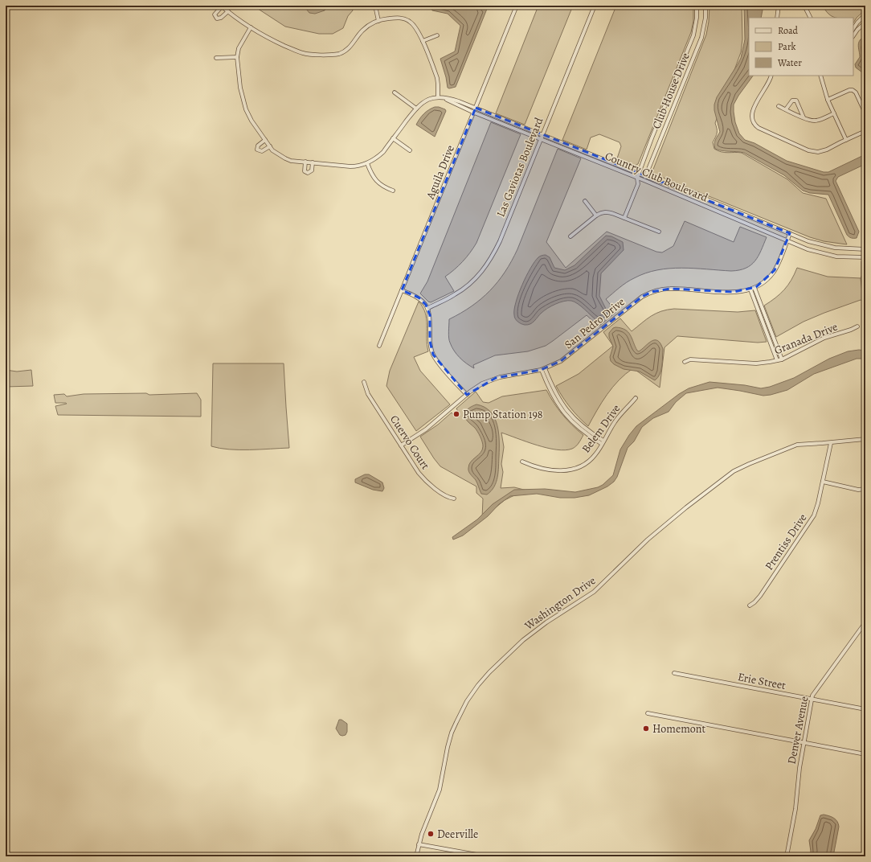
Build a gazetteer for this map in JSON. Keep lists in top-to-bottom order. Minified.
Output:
{"streets":{"street":["Club House Drive","Las Gaviotas Boulevard","Aguila Drive","Country Club Boulevard","San Pedro Drive","Granada Drive","Belem Drive","Cuervo Court","Prentiss Drive","Washington Drive","Erie Street","Denver Avenue"]},"crossings":[["Club House Drive","Country Club Boulevard"],["Las Gaviotas Boulevard","Country Club Boulevard"],["Aguila Drive","Country Club Boulevard"],["Country Club Boulevard","San Pedro Drive"],["San Pedro Drive","Cuervo Court"],["Prentiss Drive","Washington Drive"],["Erie Street","Denver Avenue"]],"places":["Pump Station 198","Homemont","Deerville"],"legend":["Road","Park","Water"]}
